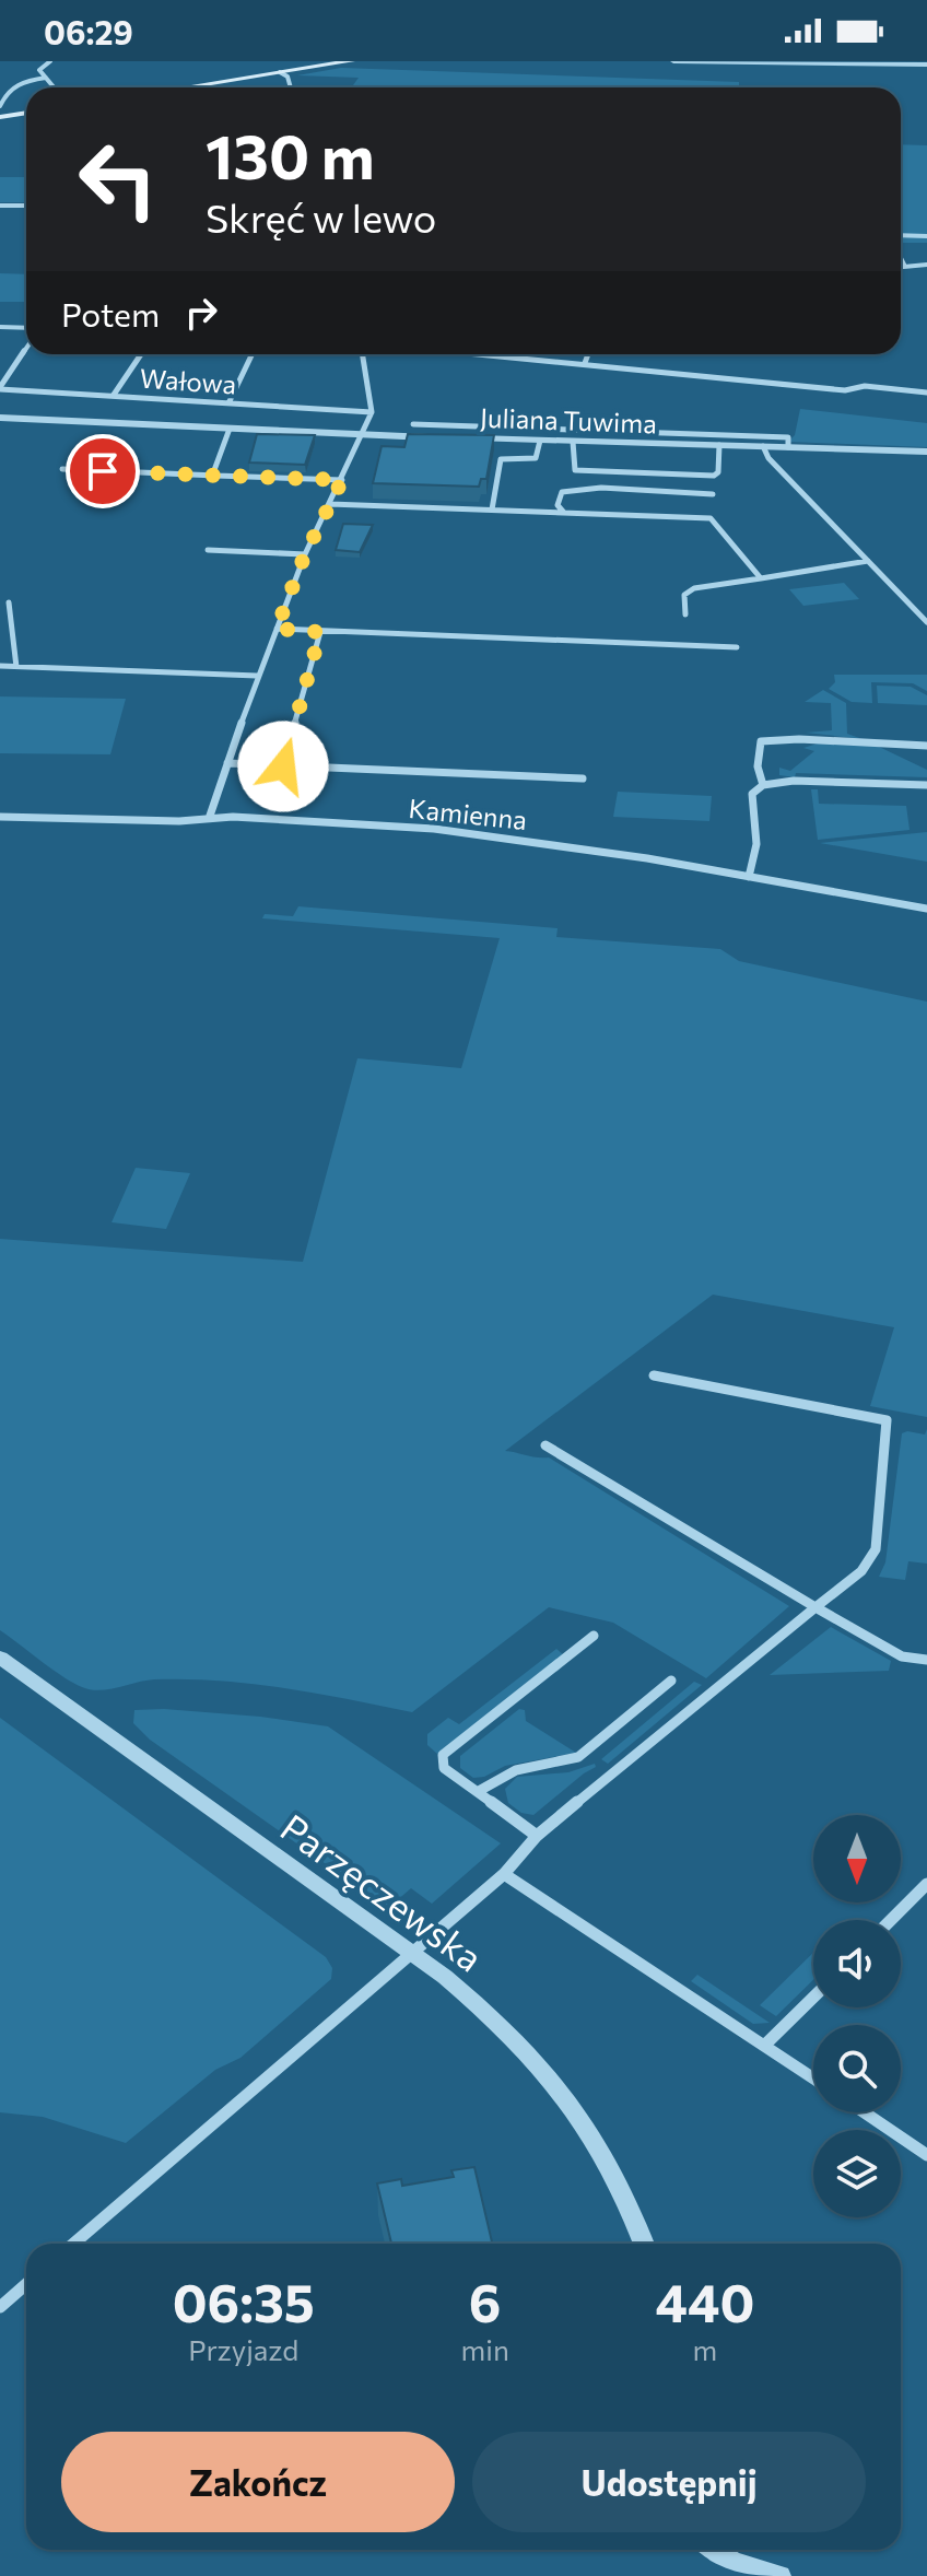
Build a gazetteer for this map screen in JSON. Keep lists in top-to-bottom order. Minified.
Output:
{"streets":{"street":["Wałowa","Juliana Tuwima","Kamienna","Parzęczewska"]},"north":"bottom","page":{"status":"06:29","turn":["130 m","Skręć w lewo"],"then":"Potem","eta":["06:35","Przyjazd","6","min","440","m"],"buttons":["Zakończ","Udostępnij"]}}
